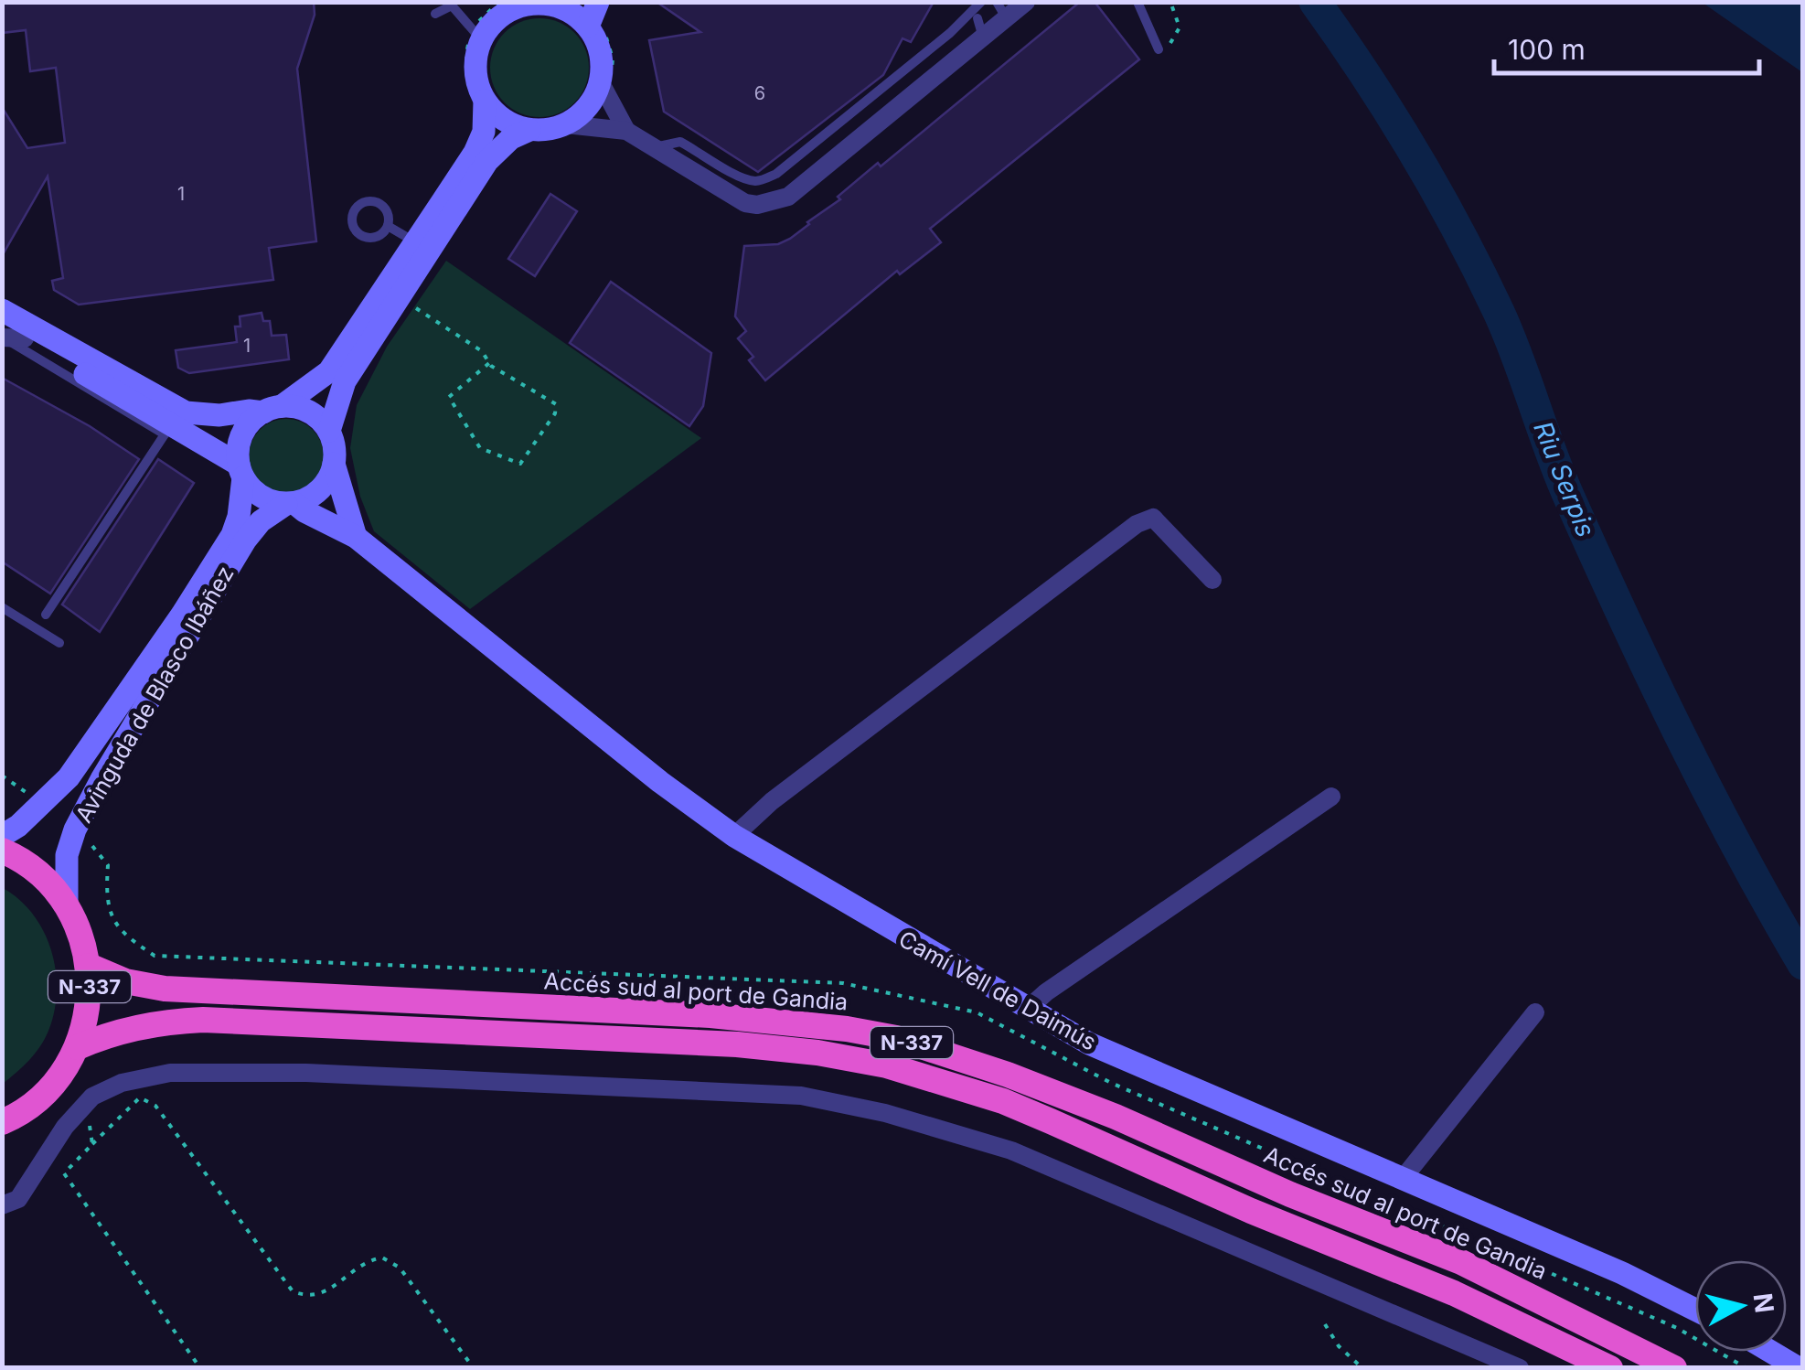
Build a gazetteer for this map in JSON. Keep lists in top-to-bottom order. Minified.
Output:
{"streets":{"highway":["N-337","Accés sud al port de Gandia"],"main road":["Avinguda de Blasco Ibáñez","Camí Vell de Daimús"]},"crossings":[["Avinguda de Blasco Ibáñez","N-337"],["Avinguda de Blasco Ibáñez","Camí Vell de Daimús"],["N-337","Accés sud al port de Gandia"]],"water":["Riu Serpis"],"house_numbers":["6","1","1"],"scale_bar":"100 m","north":"right"}
